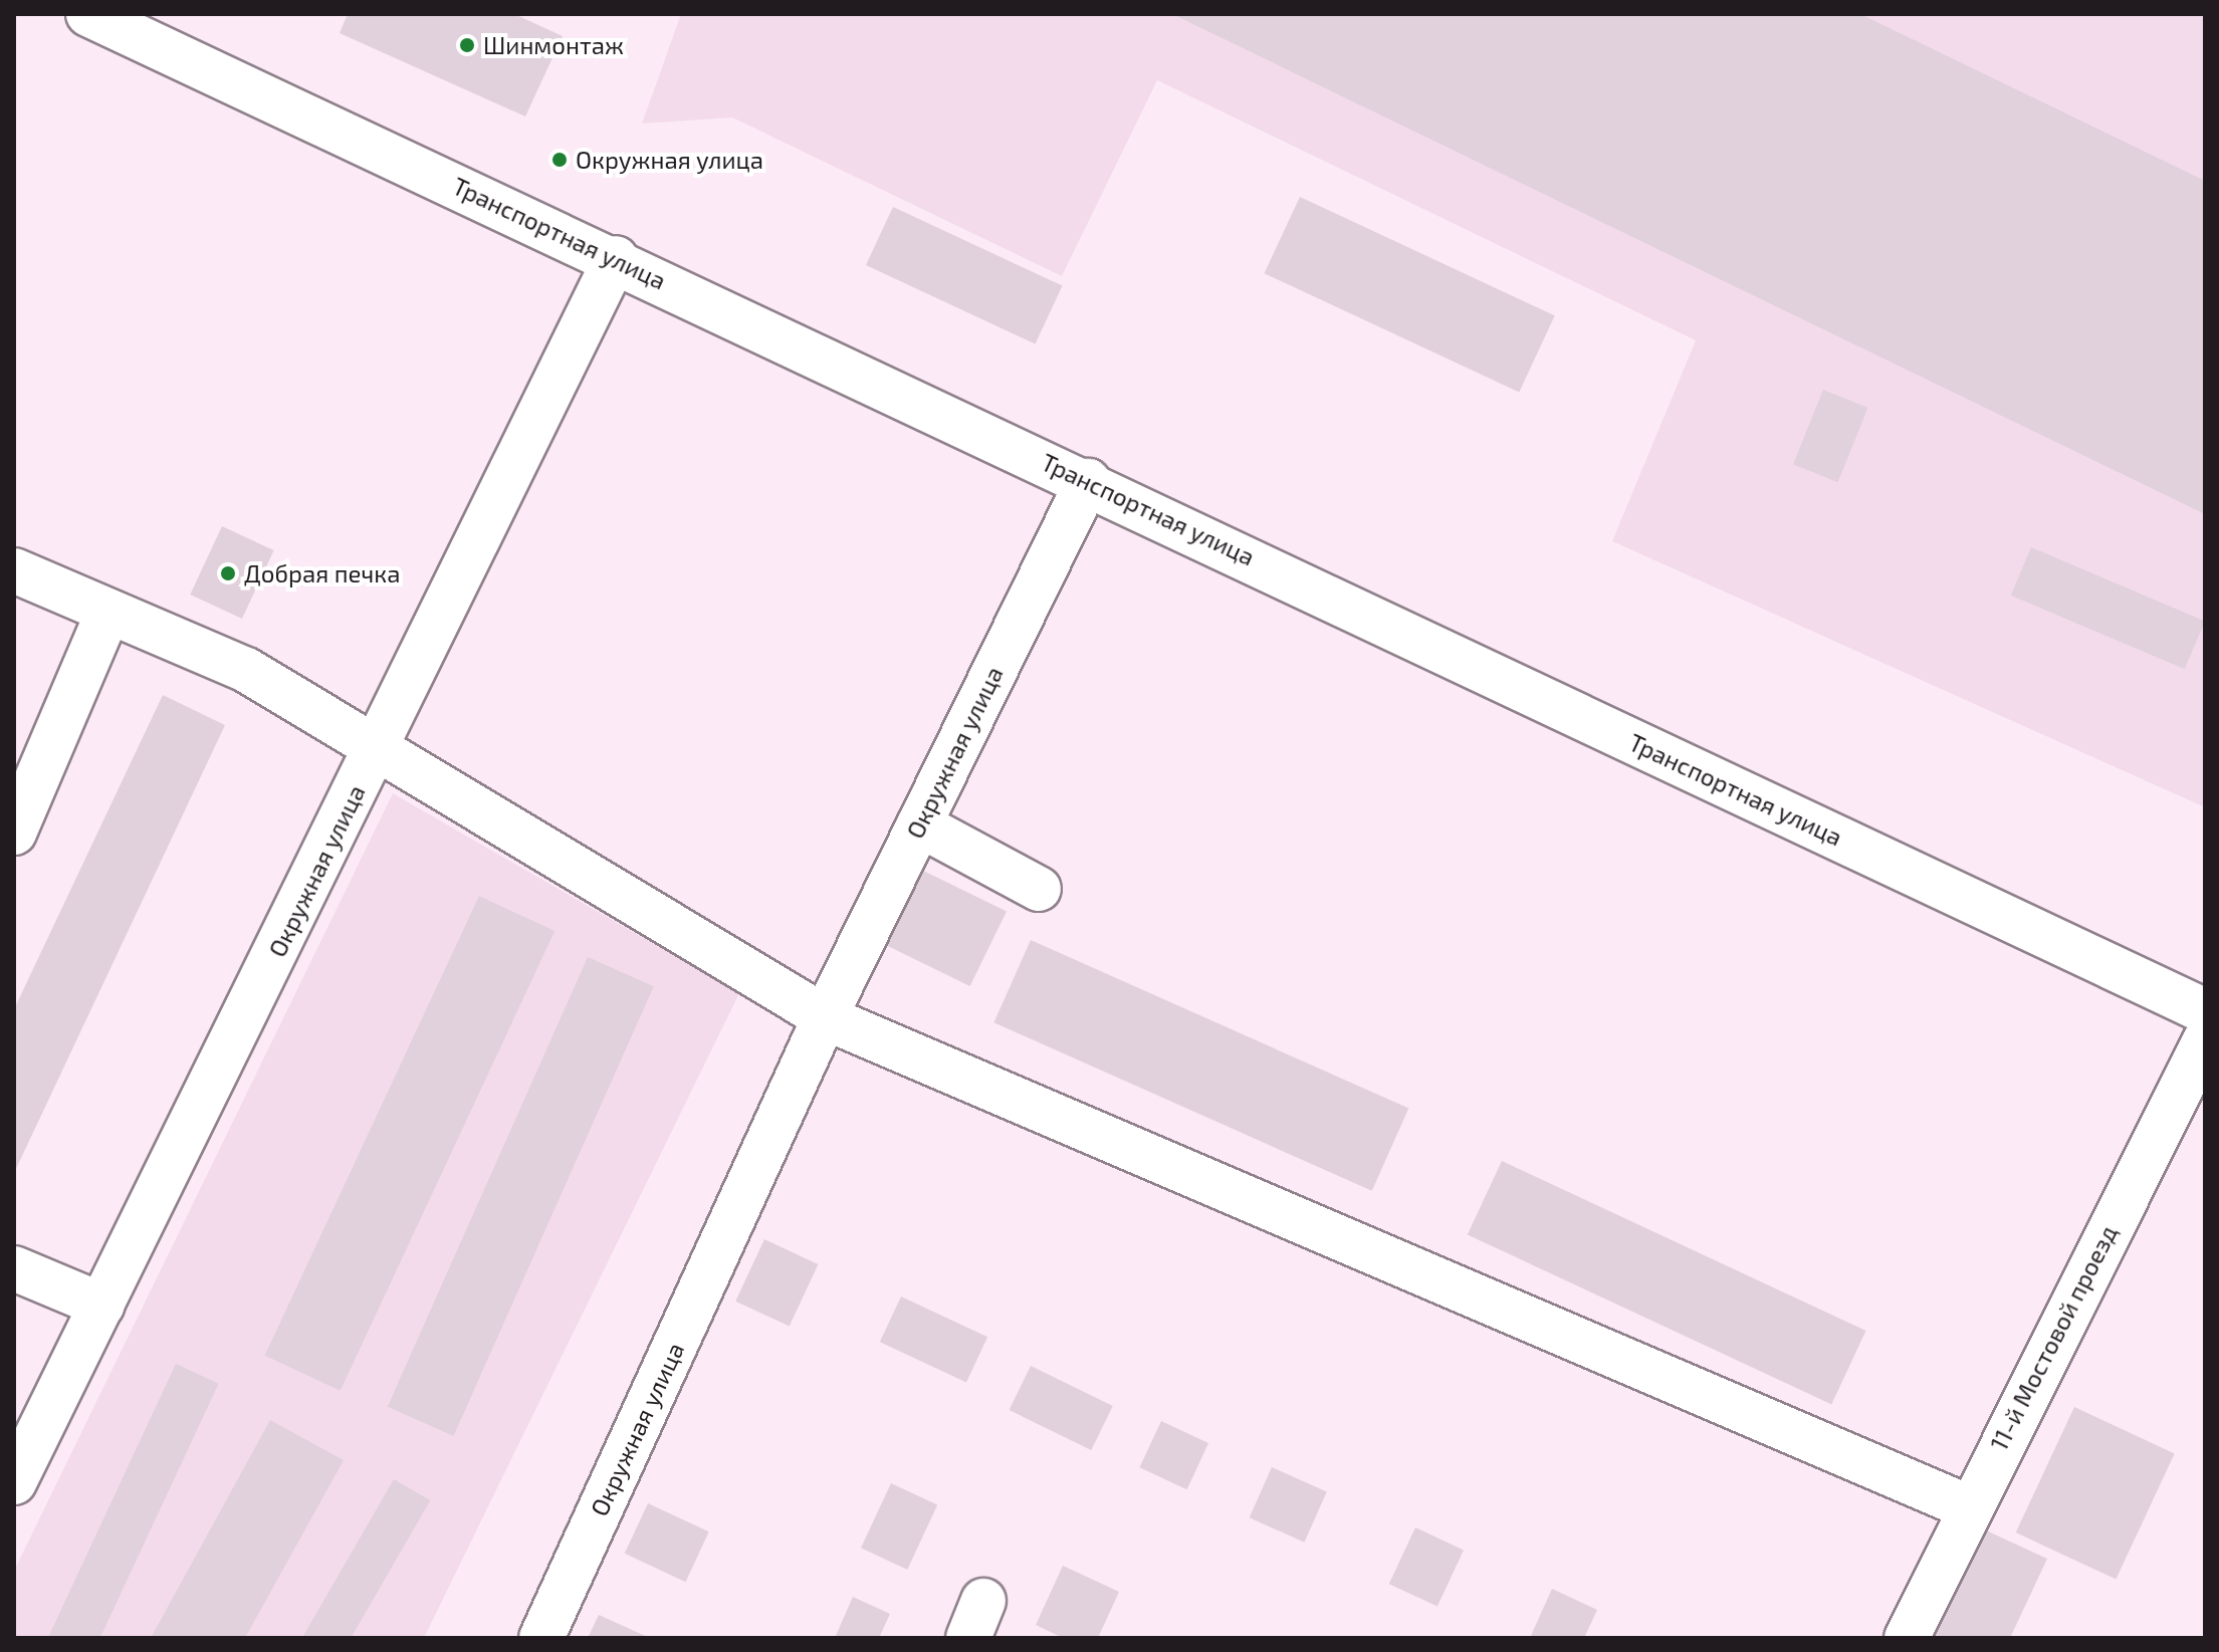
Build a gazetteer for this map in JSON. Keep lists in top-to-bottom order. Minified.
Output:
{"streets":{"street":["Транспортная улица","Окружная улица","11-й Мостовой проезд"]},"crossings":[["Транспортная улица","Окружная улица"]],"places":["Шинмонтаж","Окружная улица","Добрая печка"]}
